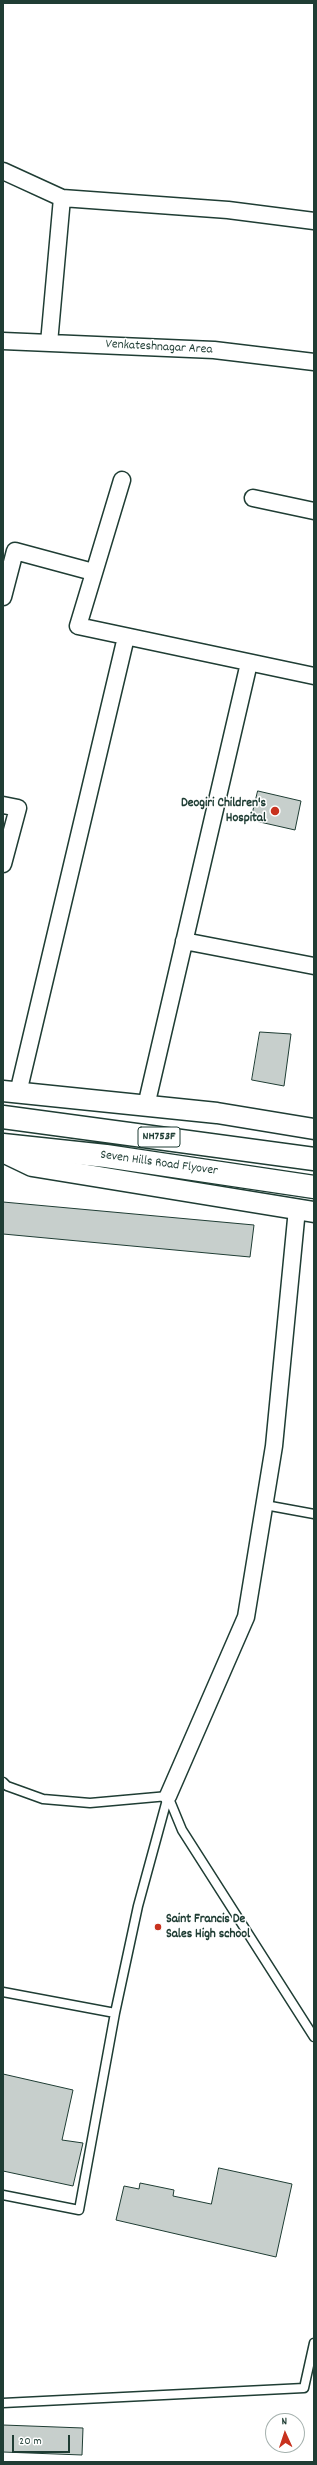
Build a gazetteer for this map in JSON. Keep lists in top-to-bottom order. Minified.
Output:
{"streets":{"highway":["NH753F","Seven Hills Road Flyover"],"street":["Venkateshnagar Area"]},"places":["Deogiri Children's Hospital","Saint Francis De Sales High school"],"scale_bar":"20 m","north":"top"}
